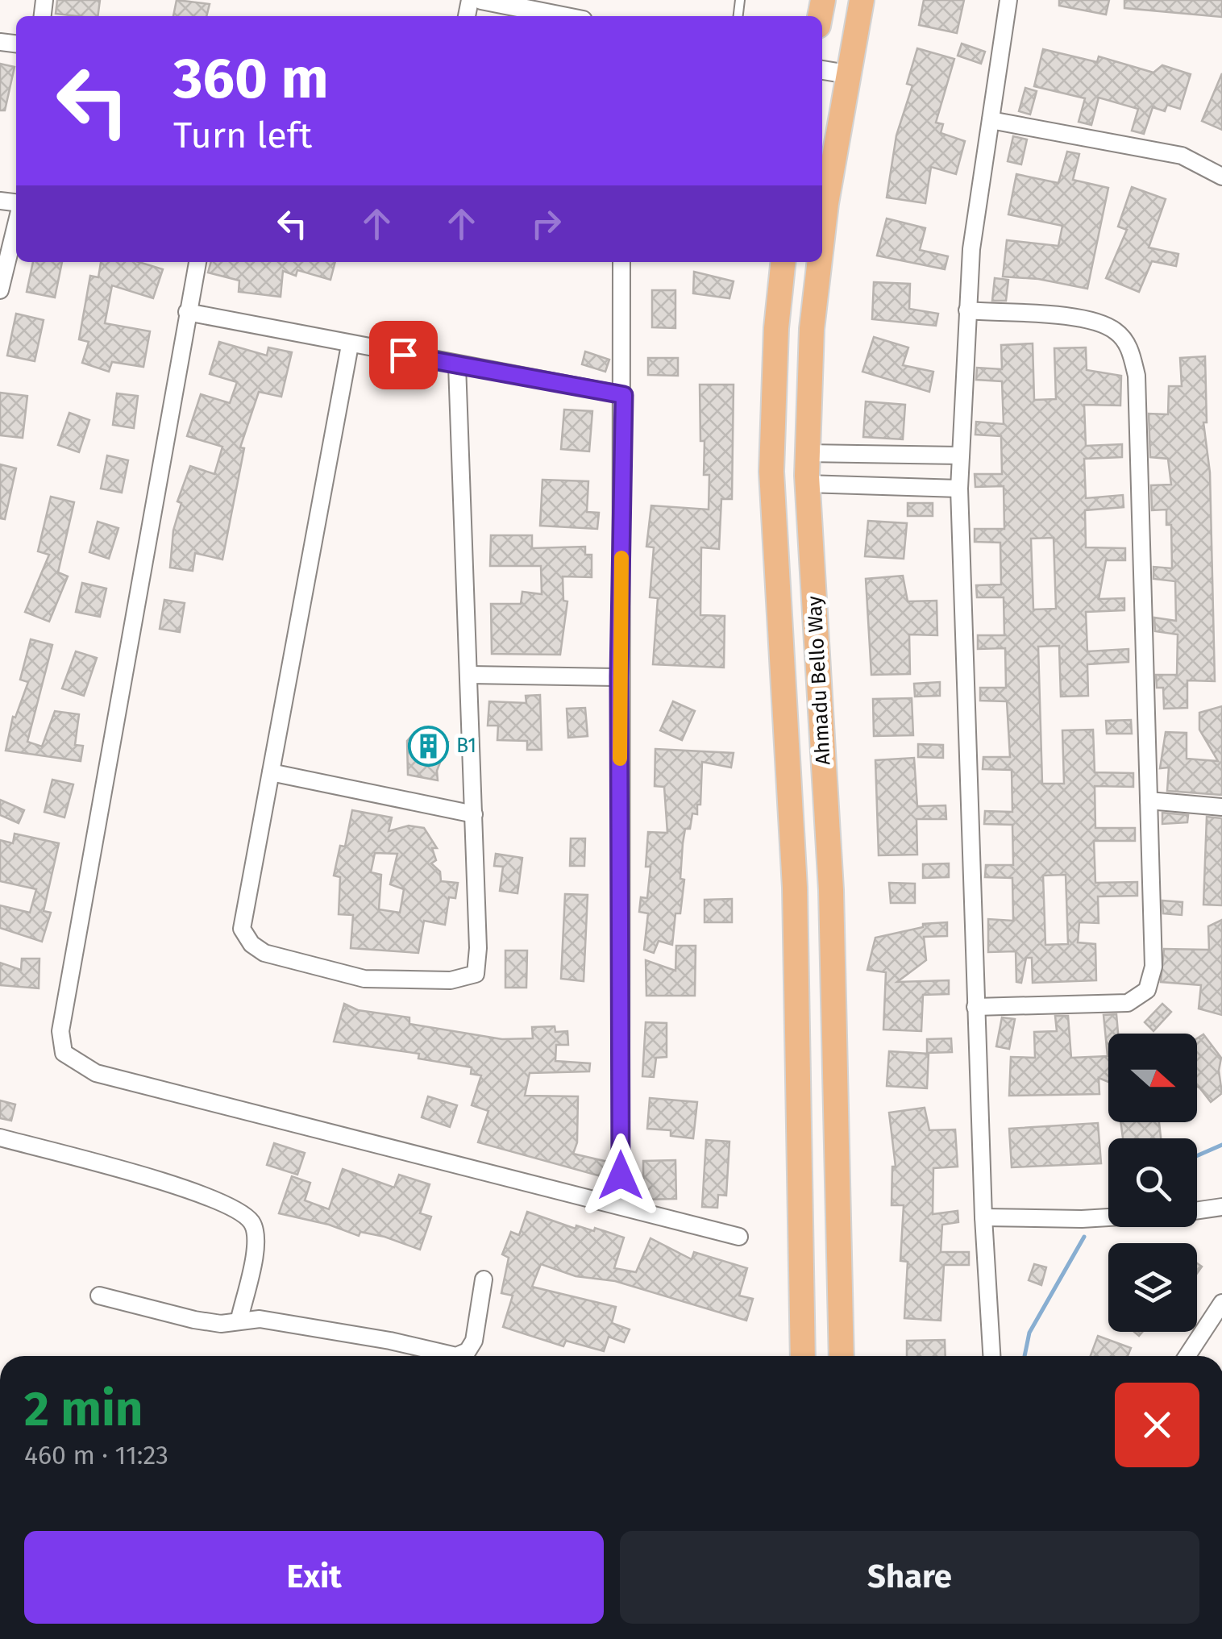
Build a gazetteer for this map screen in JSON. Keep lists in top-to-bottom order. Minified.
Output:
{"streets":{"main road":["Ahmadu Bello Way"]},"places":{"building":["B1"]},"north":"right","page":{"turn":["360 m","Turn left"],"heading":["2 min","460 m · 11:23"],"buttons":["Exit","Share"]}}
